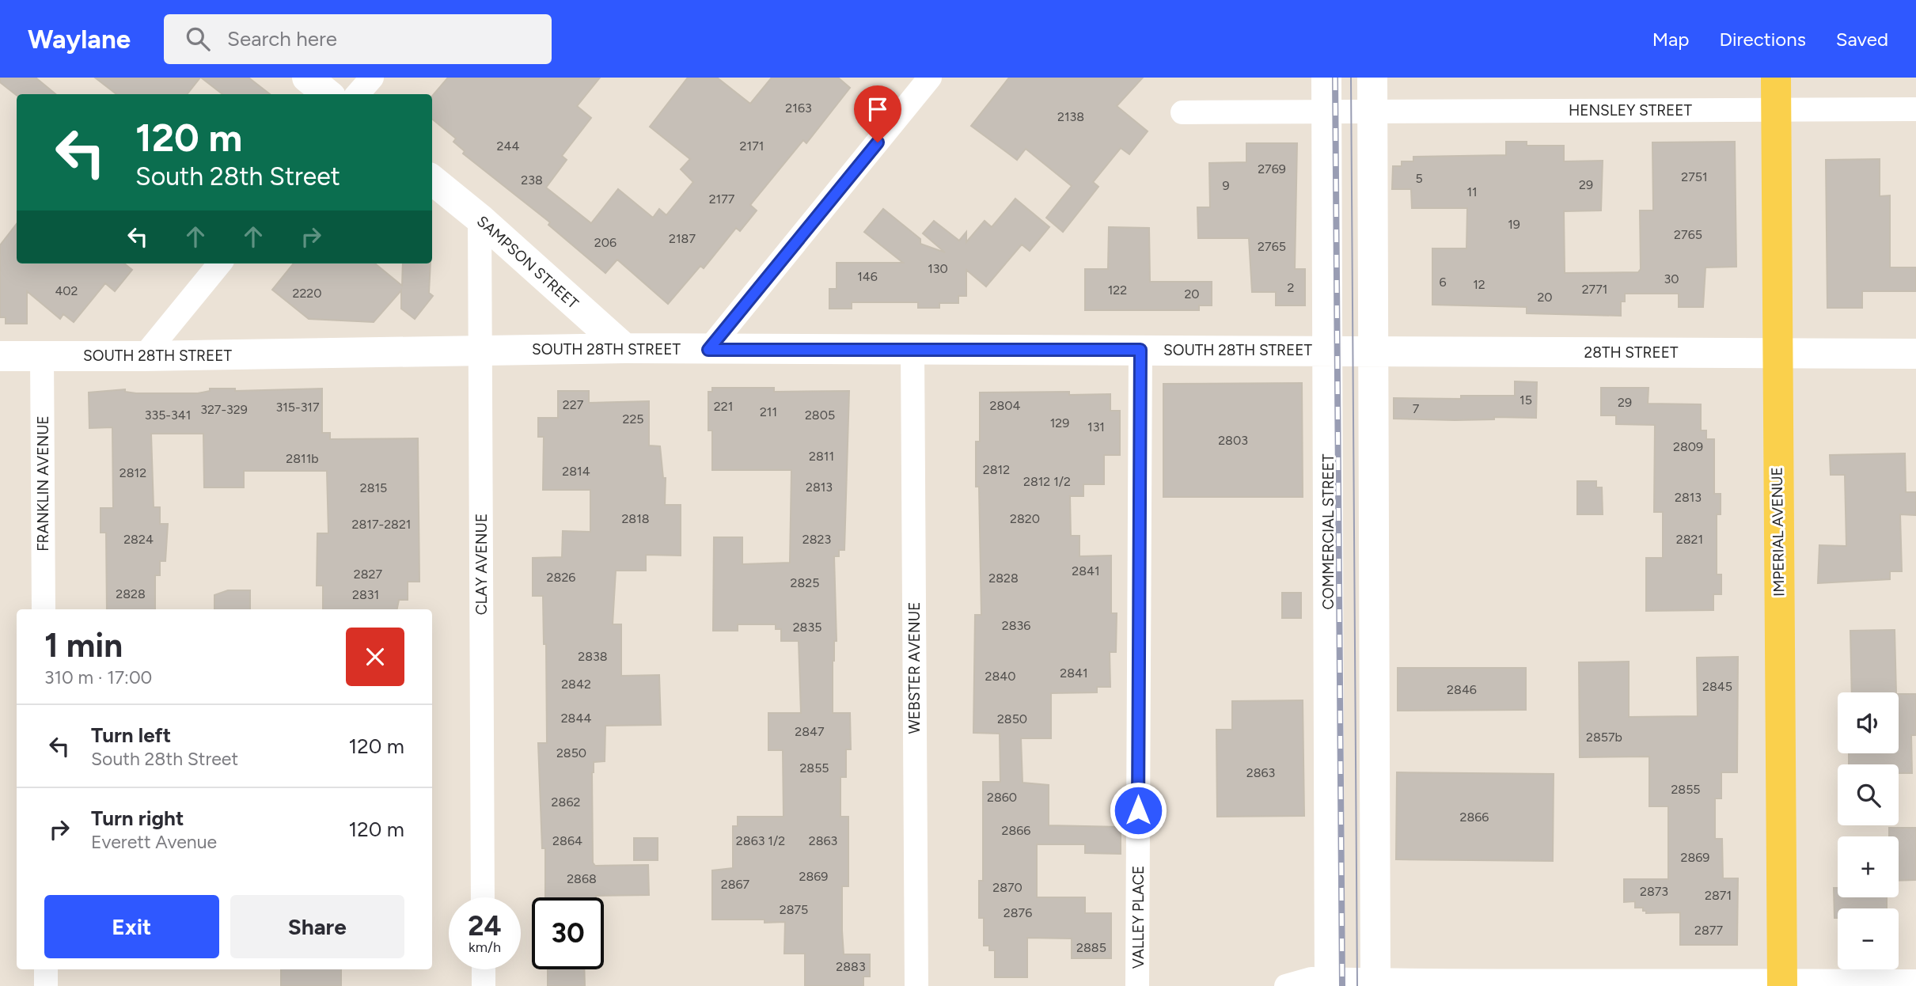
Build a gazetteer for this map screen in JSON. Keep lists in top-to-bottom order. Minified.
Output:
{"streets":{"main road":["IMPERIAL AVENUE"],"street":["HENSLEY STREET","SAMPSON STREET","SOUTH 28TH STREET","28TH STREET","FRANKLIN AVENUE","COMMERCIAL STREET","CLAY AVENUE","WEBSTER AVENUE","VALLEY PLACE"]},"crossings":[["HENSLEY STREET","COMMERCIAL STREET"],["HENSLEY STREET","IMPERIAL AVENUE"],["SAMPSON STREET","SOUTH 28TH STREET"],["SAMPSON STREET","CLAY AVENUE"],["SOUTH 28TH STREET","28TH STREET"],["SOUTH 28TH STREET","FRANKLIN AVENUE"],["SOUTH 28TH STREET","COMMERCIAL STREET"],["SOUTH 28TH STREET","CLAY AVENUE"],["SOUTH 28TH STREET","WEBSTER AVENUE"],["SOUTH 28TH STREET","VALLEY PLACE"],["28TH STREET","COMMERCIAL STREET"],["28TH STREET","IMPERIAL AVENUE"]],"house_numbers":["2163","2138","244","2171","2769","2751","5","238","29","9","11","2177","19","2765","2187","206","2765","130","146","30","6","12","2","2771","122","402","2220","20","20","15","29","227","2804","221","315-317","7","327-329","211","335-341","2805","225","129","131","2803","2809","2811","2811b","2812","2814","2812","2812 1/2","2813","2815","2813","2818","2820","2817-2821","2824","2823","2821","2841","2827","2826","2828","2825","2828","2831","2836","2835","2838","2841","2840","2842","2845","2846","2844","2850","2847","2857b","2850","2855","2863","2855","2860","2862","2866","2866","2864","2863 1/2","2863","2869","2869","2868","2867","2870","2873","2871","2875","2876","2877","2885","2883"],"page":{"header":"Waylane","search":"Search here","nav":["Map","Directions","Saved"],"turn":["120 m","South 28th Street"],"heading":["1 min","310 m · 17:00"],"map_buttons":["+","−"],"list":[{"name":"Turn left","note":"South 28th Street","value":"120 m"},{"name":"Turn right","note":"Everett Avenue","value":"120 m"}],"buttons":["Exit","Share"],"speed":"24 km/h","limit":"30"}}
